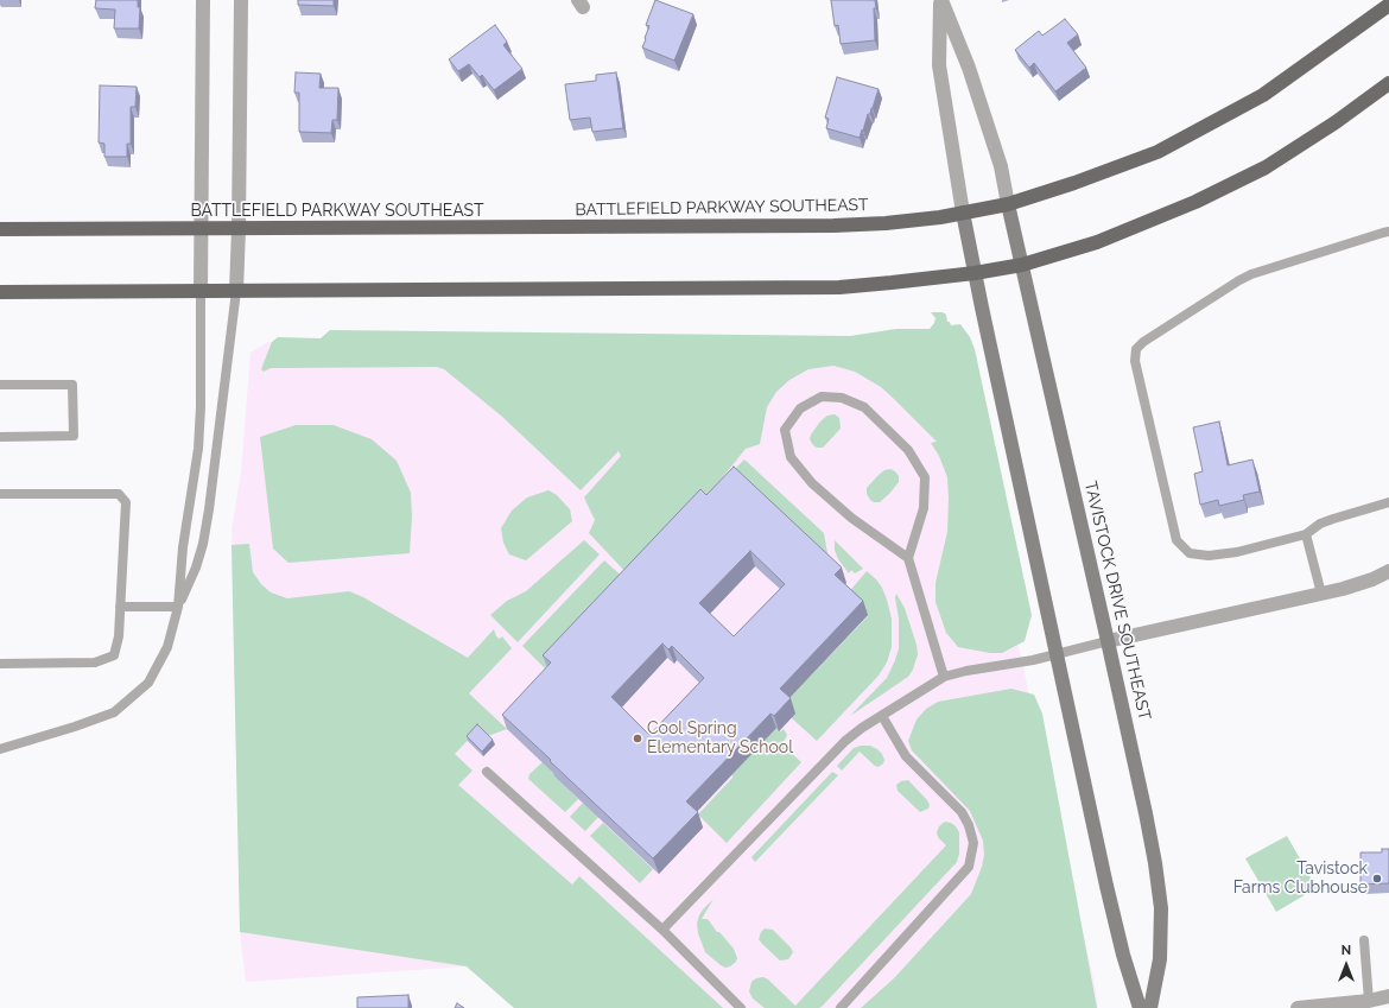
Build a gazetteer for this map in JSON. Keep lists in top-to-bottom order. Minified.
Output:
{"streets":{"main road":["BATTLEFIELD PARKWAY SOUTHEAST"],"street":["TAVISTOCK DRIVE SOUTHEAST"]},"crossings":[["BATTLEFIELD PARKWAY SOUTHEAST","TAVISTOCK DRIVE SOUTHEAST"]],"places":["Cool Spring Elementary School","Tavistock Farms Clubhouse"],"north":"top"}
